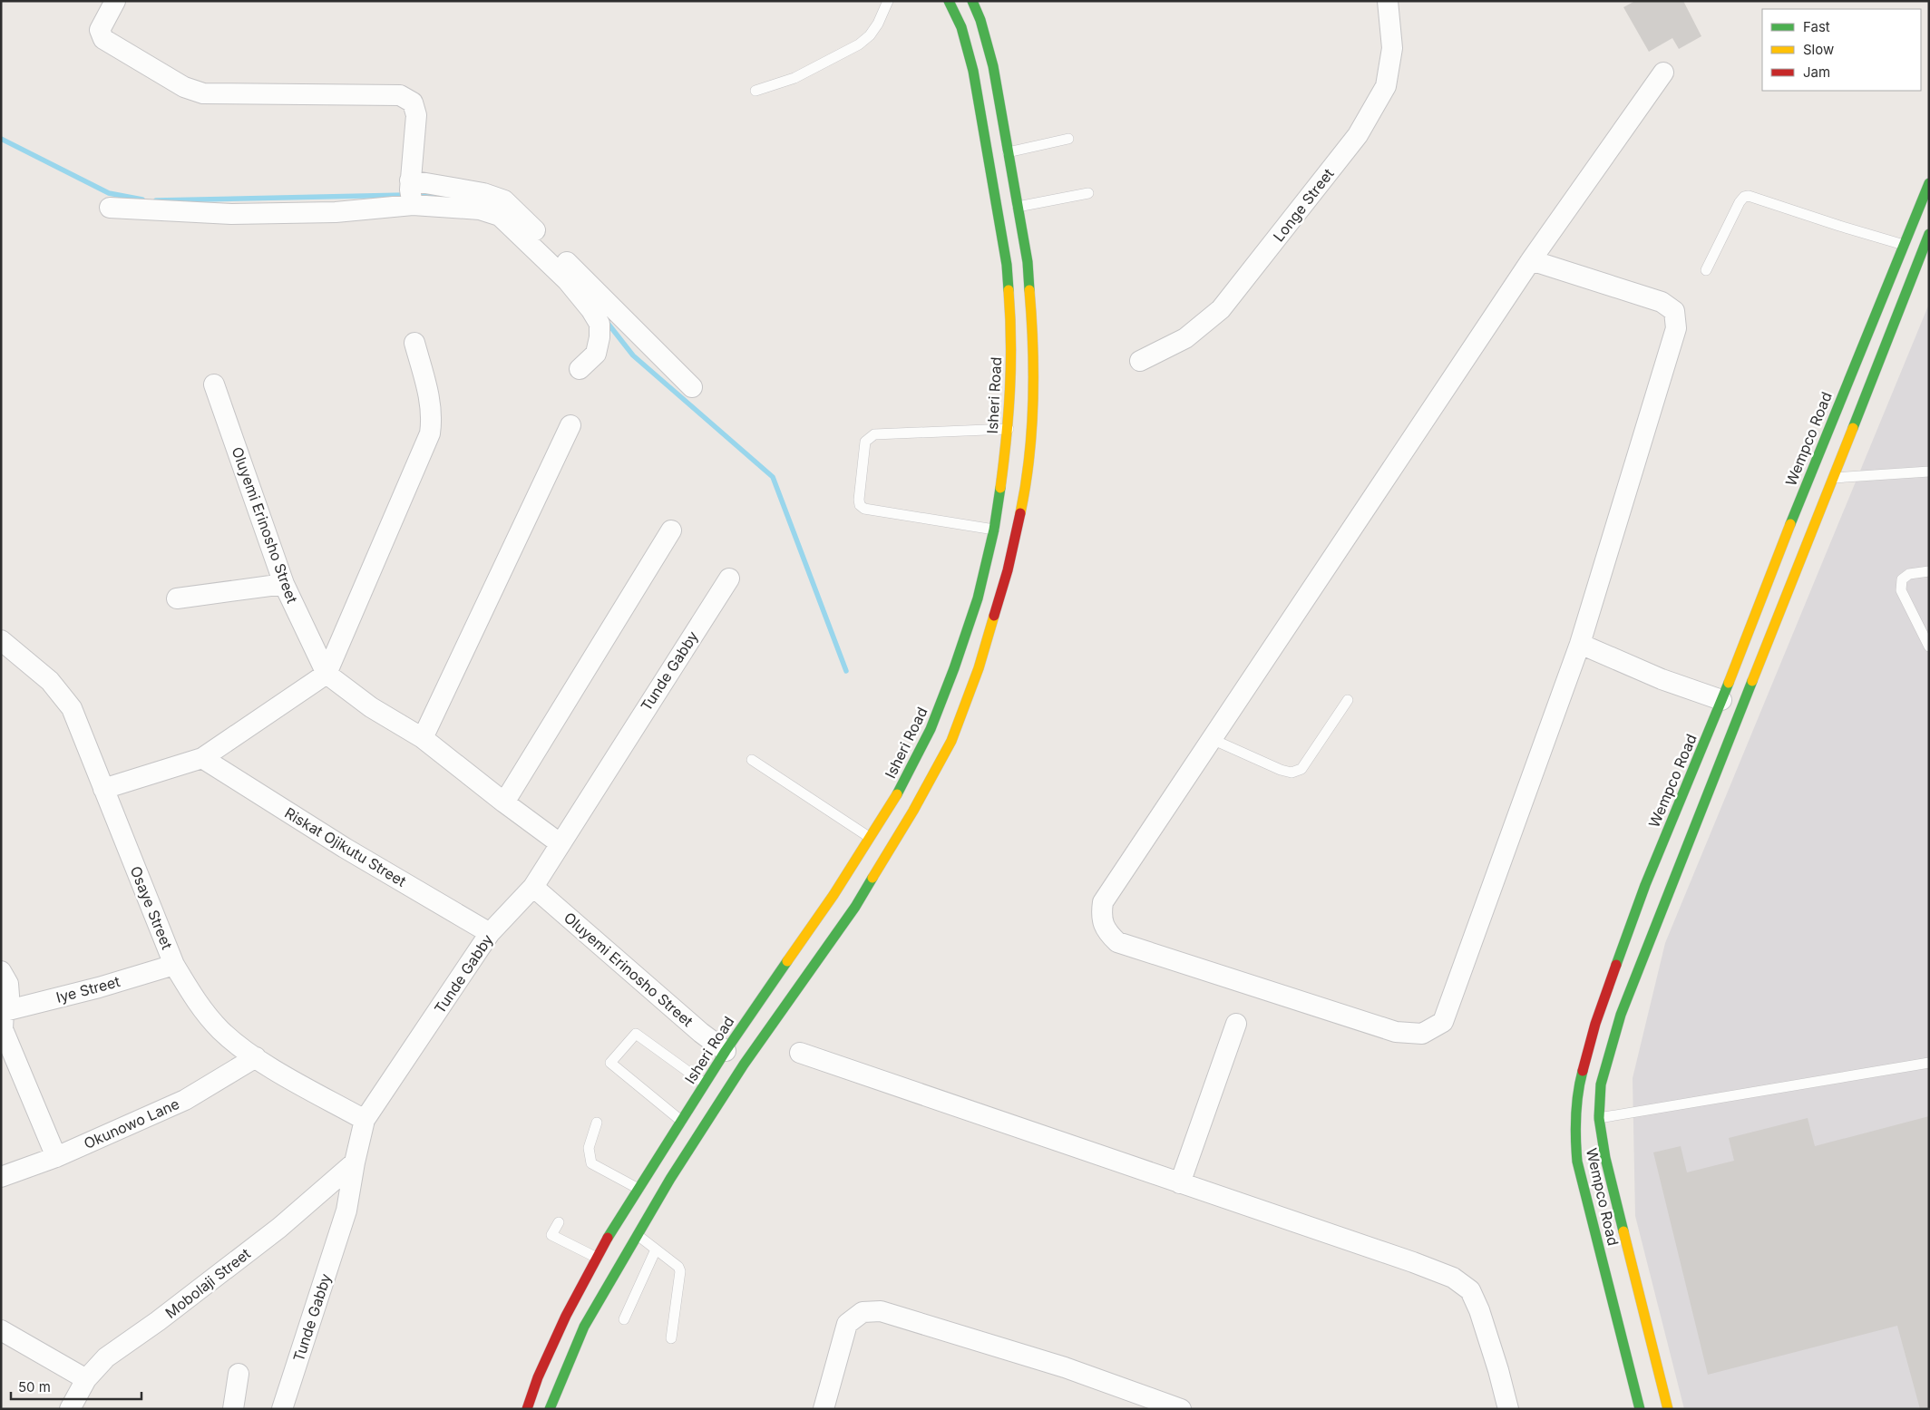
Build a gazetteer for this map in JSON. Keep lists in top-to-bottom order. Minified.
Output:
{"streets":{"main road":["Isheri Road","Wempco Road"],"street":["Longe Street","Oluyemi Erinosho Street","Tunde Gabby","Riskat Ojikutu Street","Osaye Street","Iye Street","Okunowo Lane","Mobolaji Street"]},"crossings":[["Isheri Road","Oluyemi Erinosho Street"],["Oluyemi Erinosho Street","Tunde Gabby"],["Tunde Gabby","Riskat Ojikutu Street"],["Tunde Gabby","Osaye Street"],["Tunde Gabby","Mobolaji Street"],["Osaye Street","Iye Street"],["Osaye Street","Okunowo Lane"]],"legend":["Fast","Slow","Jam"],"scale_bar":"50 m"}
